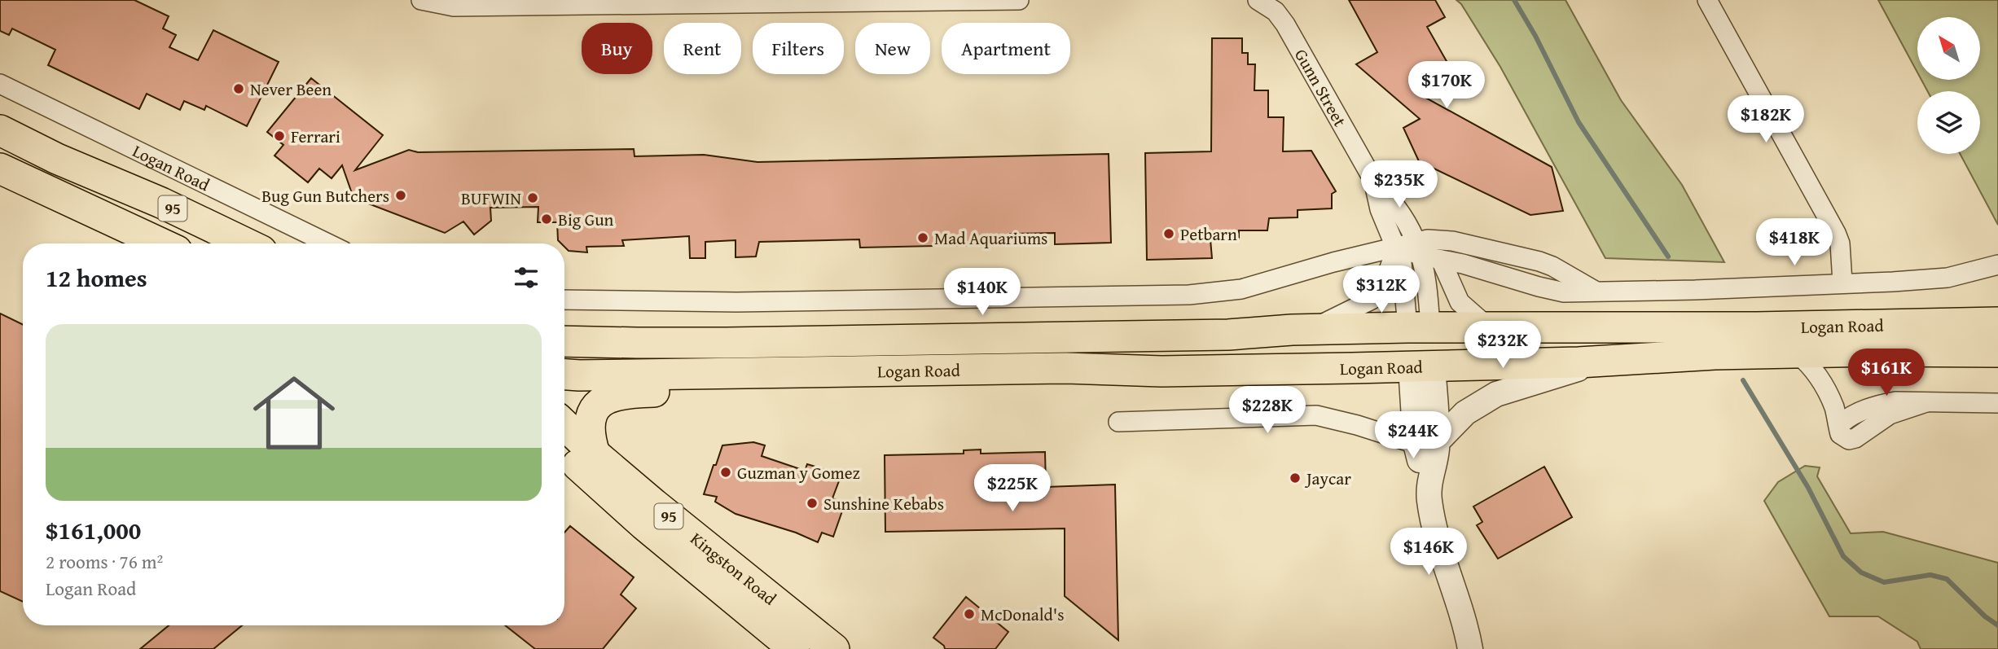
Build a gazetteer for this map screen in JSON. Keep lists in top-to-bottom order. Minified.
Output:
{"streets":{"main road":["Logan Road","95","Kingston Road"],"street":["Gunn Street"]},"crossings":[["Gunn Street","Logan Road"],["95","Kingston Road"]],"places":["Never Been","Ferrari","Bug Gun Butchers","BUFWIN","Big Gun","Petbarn","Mad Aquariums","Guzman y Gomez","Jaycar","Sunshine Kebabs","McDonald's"],"north":"top left","page":{"chip":["Buy","Rent","Filters","New","Apartment"],"price":["$170K","$182K","$235K","$418K","$312K","$140K","$232K","$161K","$228K","$244K","$225K","$146K"],"heading":"12 homes","list":[{"name":"$161,000","note":"2 rooms · 76 m² · Logan Road"}]}}
